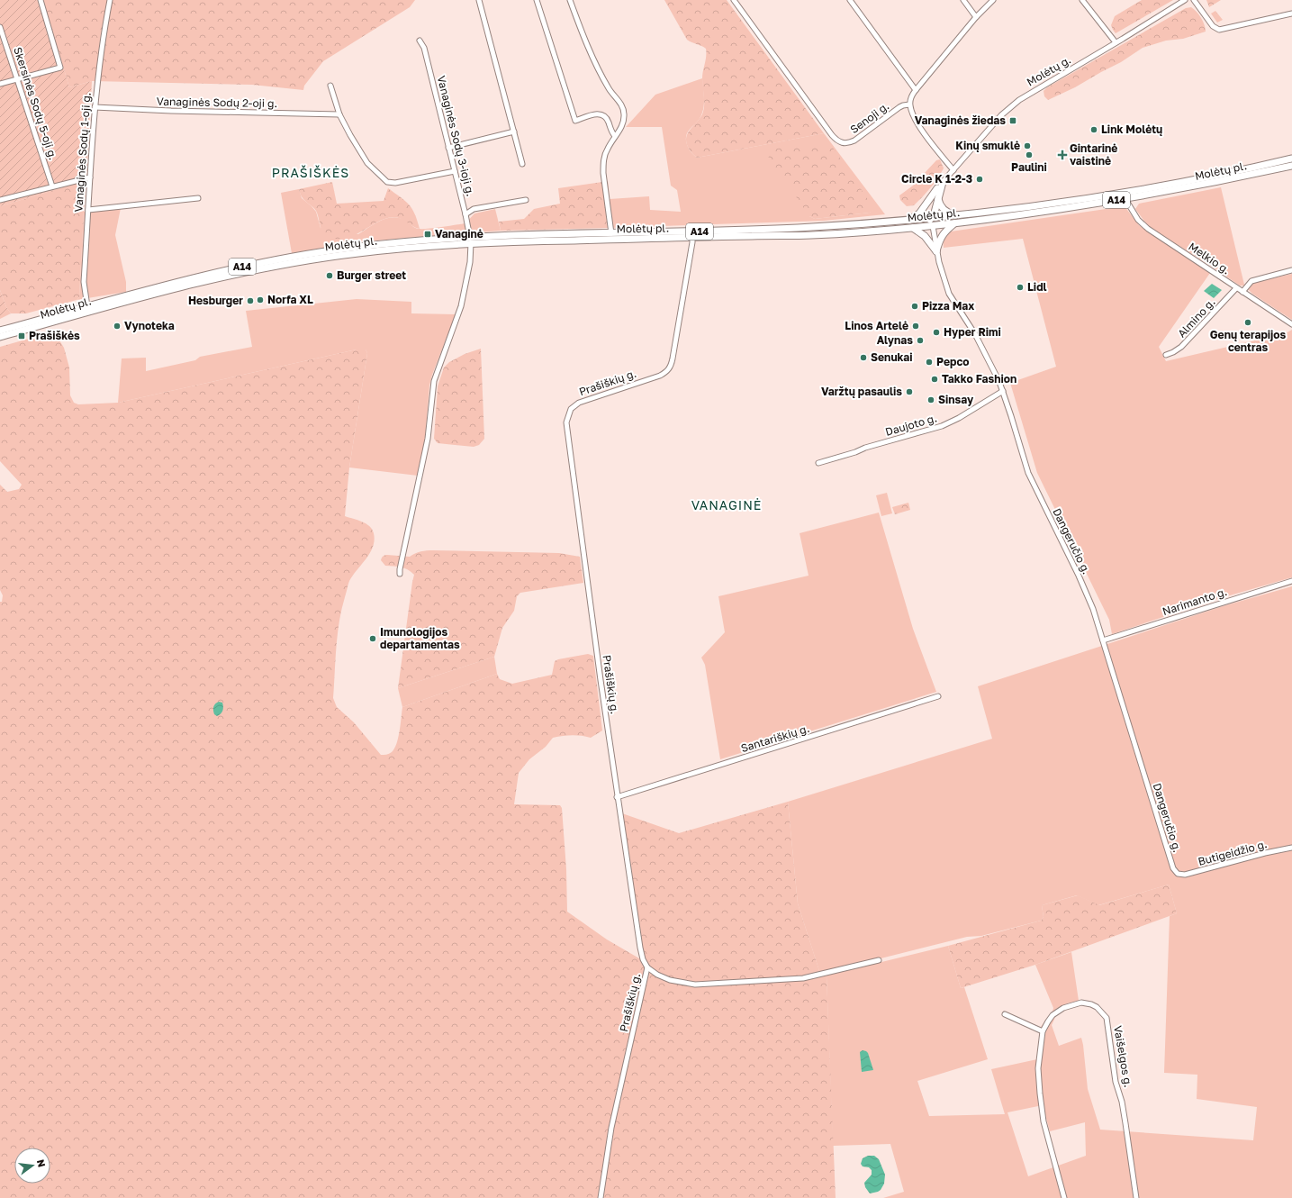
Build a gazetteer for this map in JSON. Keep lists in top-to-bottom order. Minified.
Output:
{"streets":{"highway":["Molėtų pl.","A14"],"street":["Molėtų g.","Vanaginės Sodų 2-oji g.","Skersinės Sodų 5-oji g.","Senoji g.","Vanaginės Sodų 3-ioji g.","Vanaginės Sodų 1-oji g.","Melkio g.","Almino g.","Prašiškių g.","Daujoto g.","Dangeručio g.","Narimanto g.","Santariškių g.","Butigeidžio g.","Vaišelgos g."]},"crossings":[["Vanaginės Sodų 2-oji g.","Vanaginės Sodų 1-oji g."],["Vanaginės Sodų 3-ioji g.","Molėtų pl."],["Vanaginės Sodų 1-oji g.","Molėtų pl."],["Molėtų pl.","Melkio g."],["Molėtų pl.","Prašiškių g."],["Molėtų pl.","Dangeručio g."],["Melkio g.","Almino g."],["Prašiškių g.","Santariškių g."],["Daujoto g.","Dangeručio g."],["Dangeručio g.","Narimanto g."],["Dangeručio g.","Butigeidžio g."]],"districts":["PRAŠIŠKĖS","VANAGINĖ"],"places":{"transit":["Vanaginės žiedas","Vanaginė","Prašiškės"],"other":["Link Molėtų","Kinų smuklė","Paulini","Circle K 1-2-3","Burger street","Lidl","Norfa XL","Hesburger","Pizza Max","Genų terapijos centras","Vynoteka","Linos Artelė","Hyper Rimi","Alynas","Senukai","Pepco","Takko Fashion","Varžtų pasaulis","Sinsay","Imunologijos departamentas"],"health":["Gintarinė vaistinė"]},"north":"right"}
